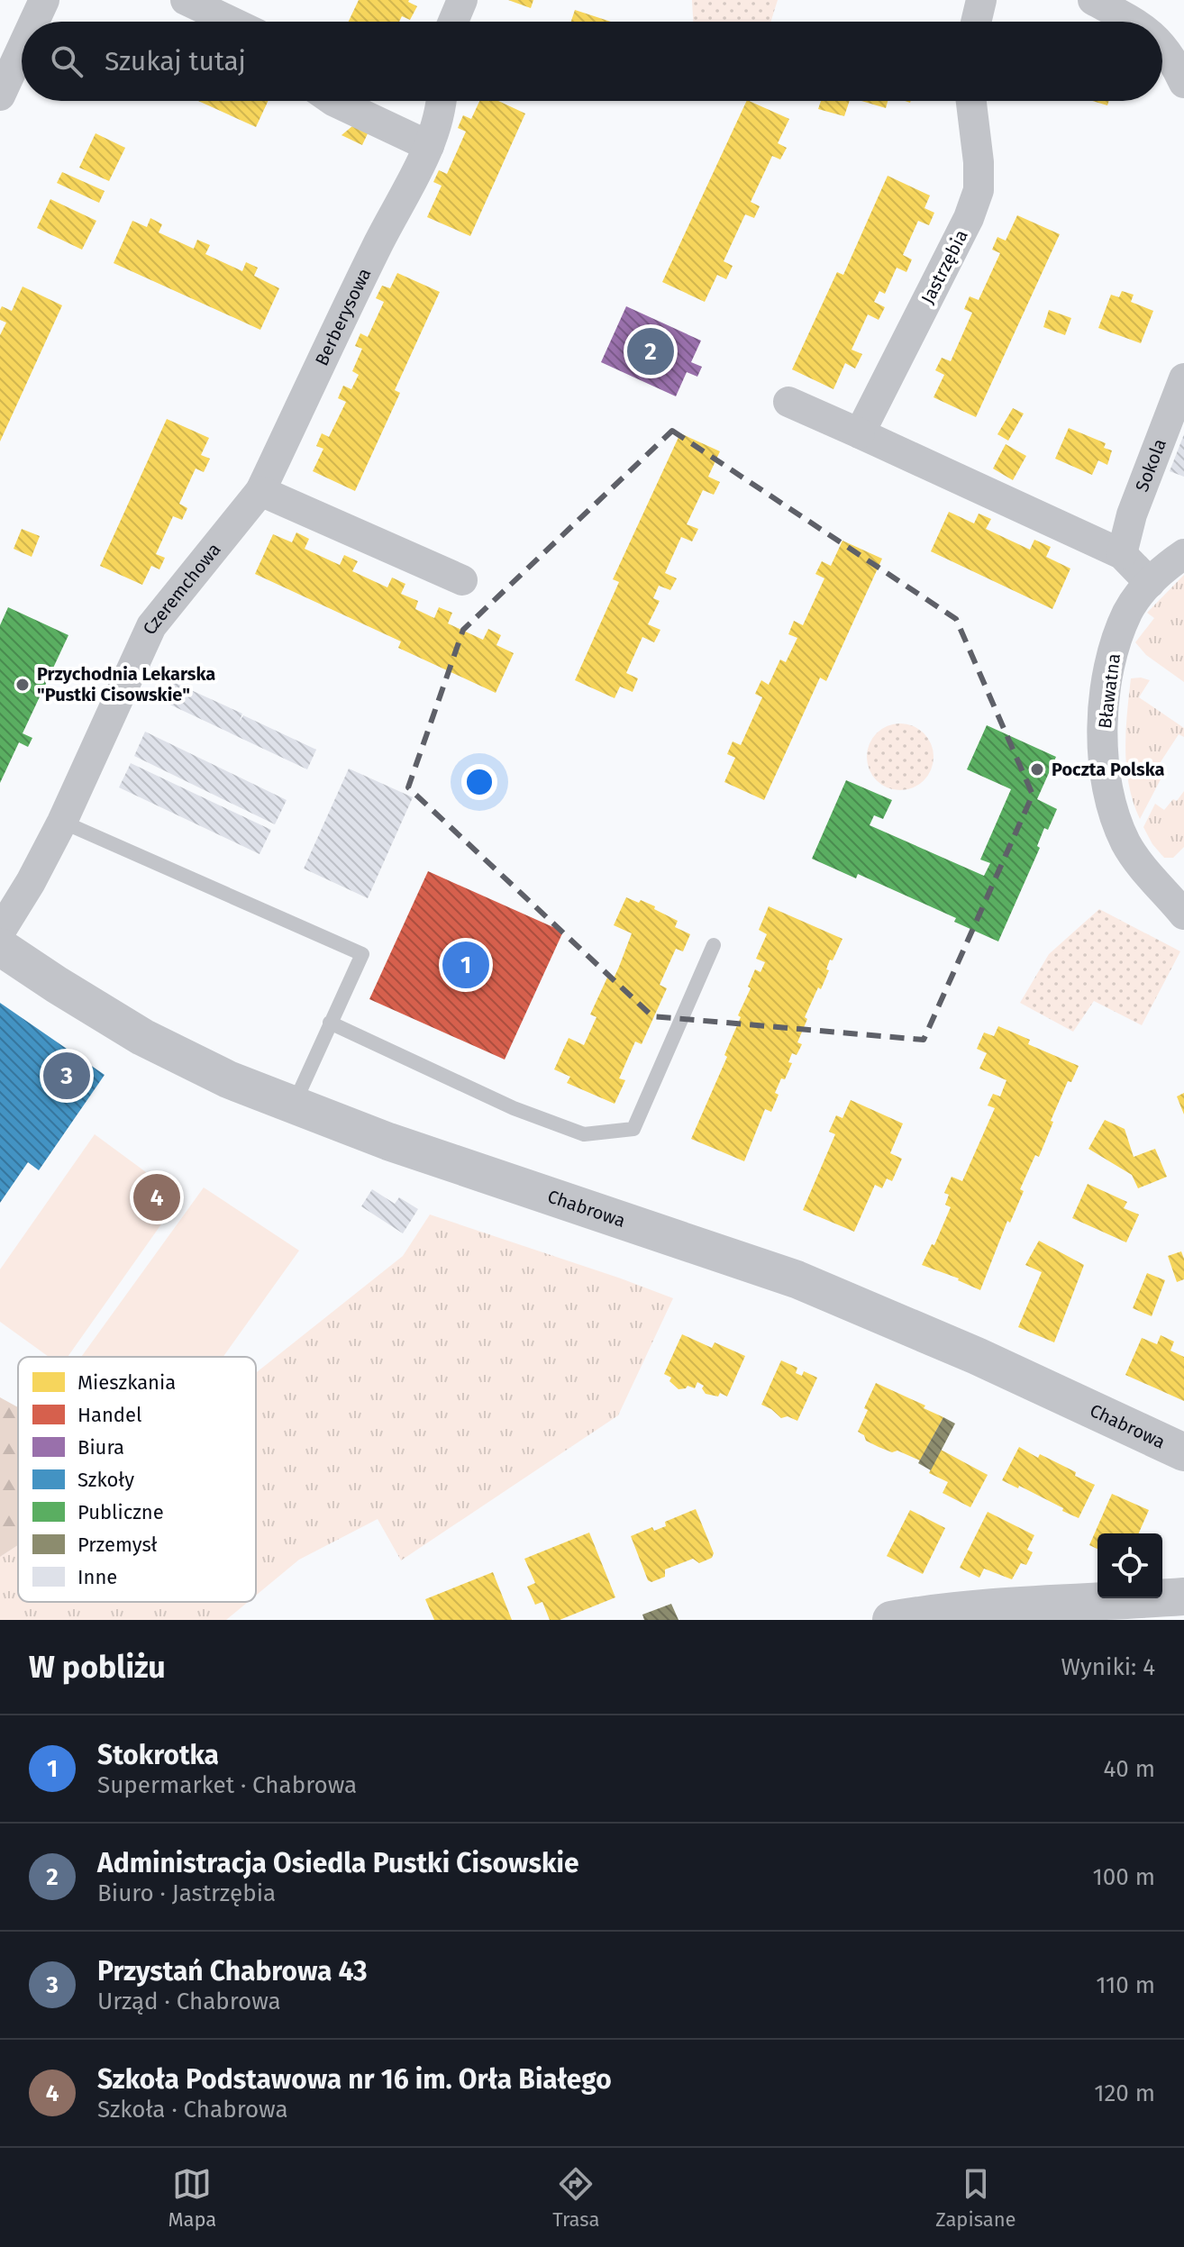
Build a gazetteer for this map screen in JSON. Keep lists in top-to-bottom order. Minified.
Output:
{"streets":{"street":["Jastrzębia","Berberysowa","Sokola","Czeremchowa","Bławatna","Chabrowa"]},"crossings":[["Berberysowa","Czeremchowa"]],"places":["Przychodnia Lekarska \"Pustki Cisowskie\"","Poczta Polska"],"legend":["Mieszkania","Handel","Biura","Szkoły","Publiczne","Przemysł","Inne"],"page":{"search":"Szukaj tutaj","pins":["2","1","3","4"],"heading":["W pobliżu","Wyniki: 4"],"list":[{"mark":"1","name":"Stokrotka","note":"Supermarket · Chabrowa","value":"40 m"},{"mark":"2","name":"Administracja Osiedla Pustki Cisowskie","note":"Biuro · Jastrzębia","value":"100 m"},{"mark":"3","name":"Przystań Chabrowa 43","note":"Urząd · Chabrowa","value":"110 m"},{"mark":"4","name":"Szkoła Podstawowa nr 16 im. Orła Białego","note":"Szkoła · Chabrowa","value":"120 m"}],"nav":["Mapa","Trasa","Zapisane"]}}
